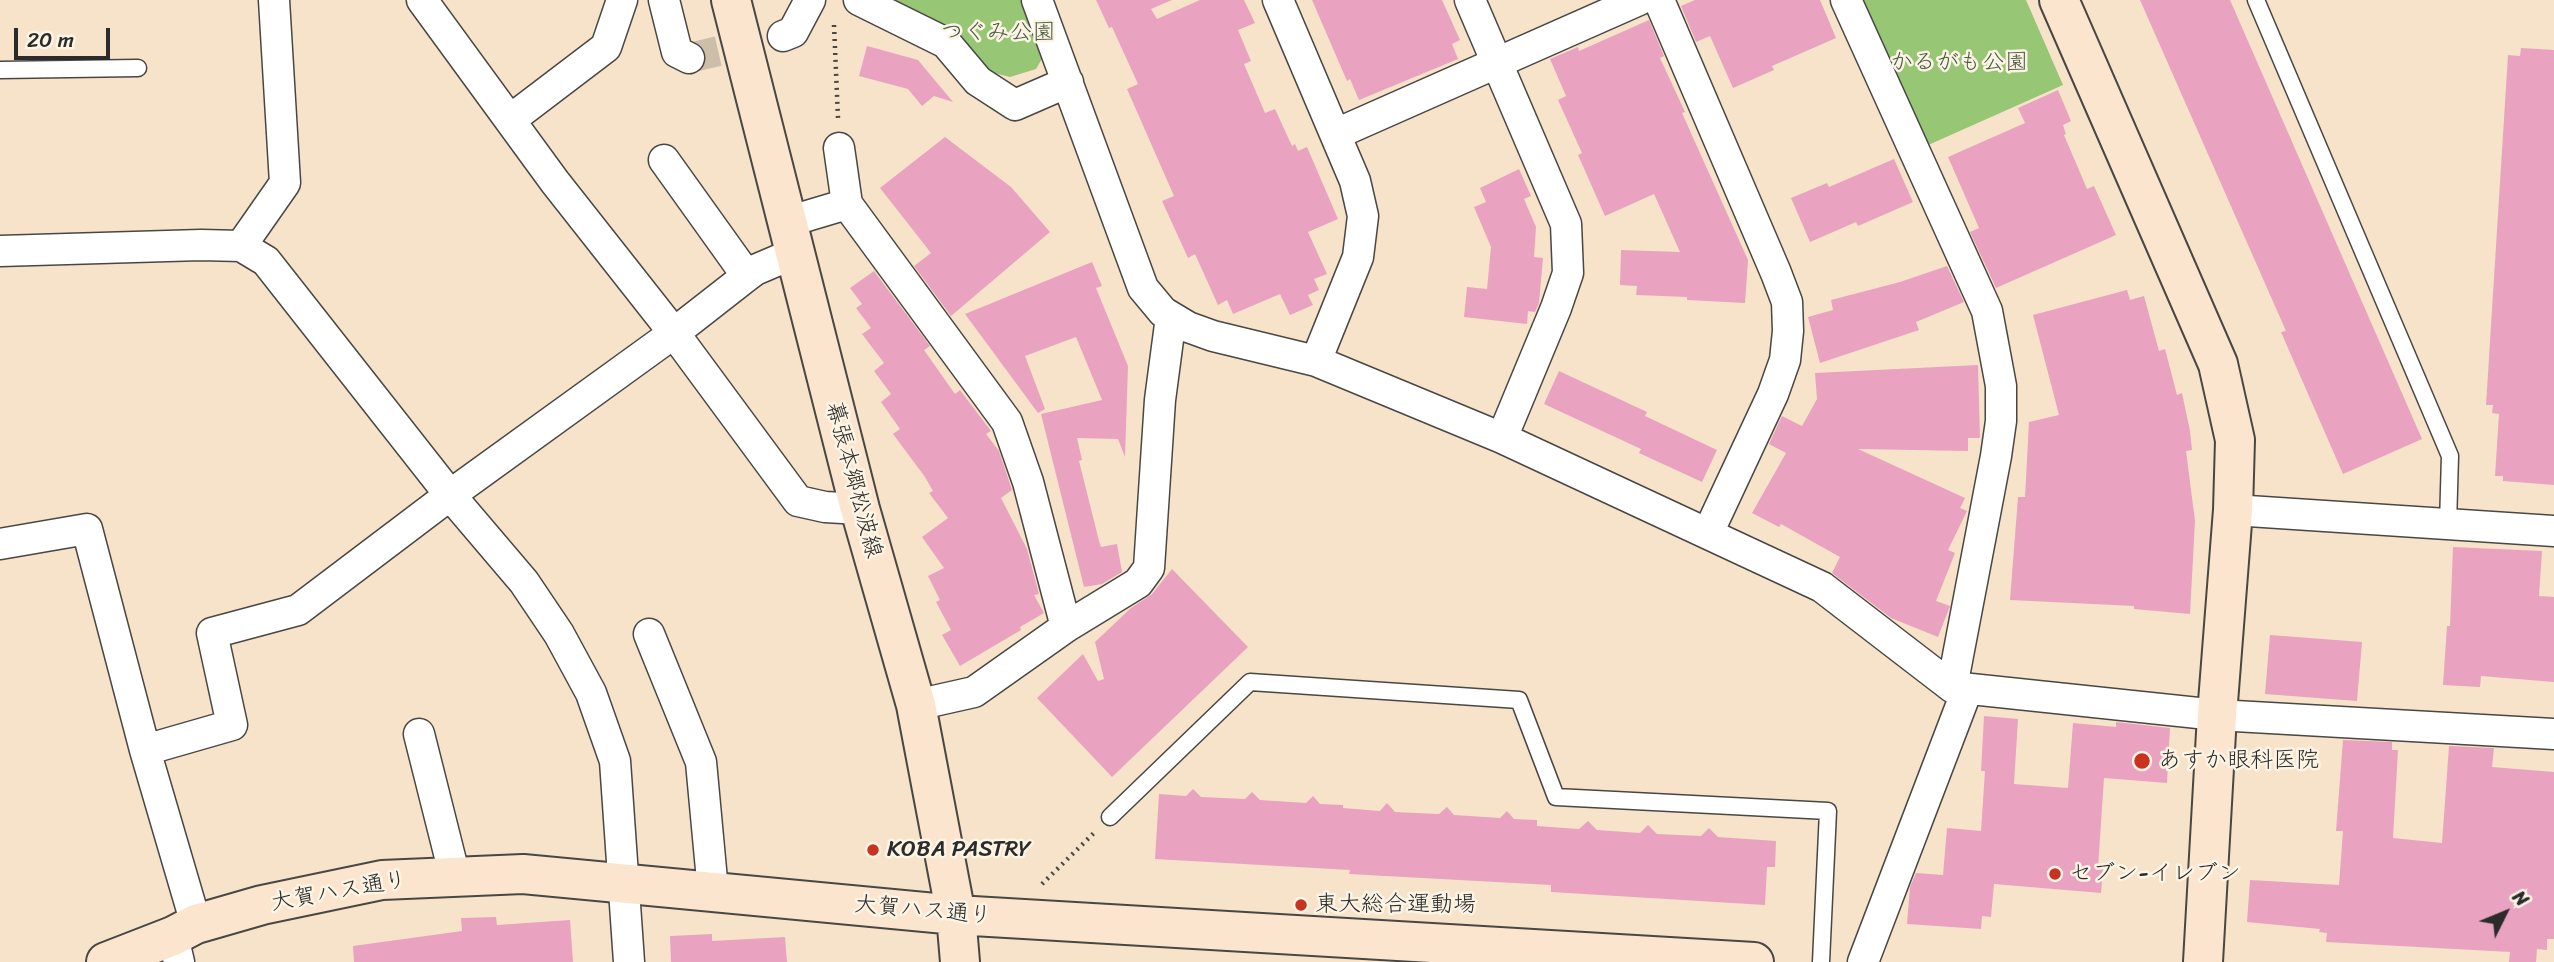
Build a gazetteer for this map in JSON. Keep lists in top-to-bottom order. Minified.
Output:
{"streets":{"street":["幕張本郷松波線","大賀ハス通り"]},"crossings":[["幕張本郷松波線","大賀ハス通り"]],"parks":["つぐみ公園","かるがも公園"],"places":["あすか眼科医院","KOBA PASTRY","セブン-イレブン","東大総合運動場"],"scale_bar":"20 m","north":"top right"}
